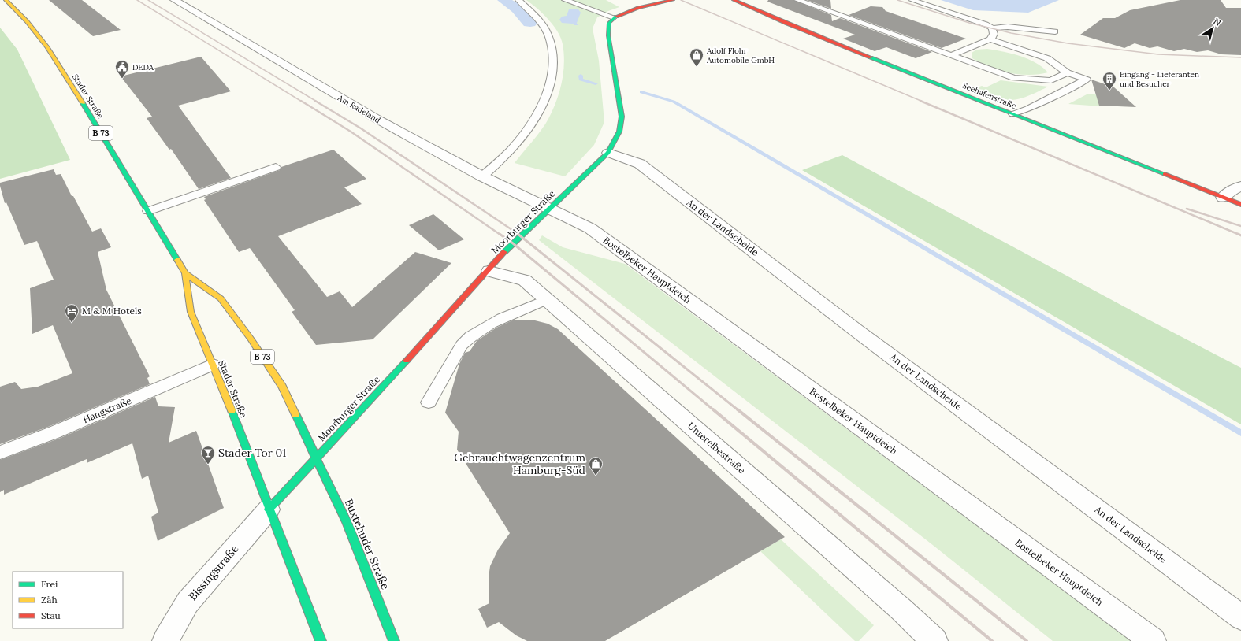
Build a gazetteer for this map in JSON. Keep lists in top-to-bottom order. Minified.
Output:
{"streets":{"main road":["Seehafenstraße","Stader Straße","B 73","Moorburger Straße","Buxtehuder Straße"],"street":["Am Radeland","An der Landscheide","Bostelbeker Hauptdeich","Unterelbestraße","Bissingstraße"],"lane":["Hangstraße"]},"crossings":[["Stader Straße","B 73"],["Stader Straße","Moorburger Straße"],["Stader Straße","Hangstraße"],["Stader Straße","Buxtehuder Straße"],["Stader Straße","Bissingstraße"],["Am Radeland","Moorburger Straße"],["Am Radeland","Bostelbeker Hauptdeich"],["B 73","Moorburger Straße"],["B 73","Bissingstraße"],["Moorburger Straße","An der Landscheide"],["Moorburger Straße","Bostelbeker Hauptdeich"],["Moorburger Straße","Unterelbestraße"],["Moorburger Straße","Buxtehuder Straße"],["Moorburger Straße","Bissingstraße"]],"places":{"shop":["Adolf Flohr Automobile GmbH","Gebrauchtwagenzentrum Hamburg-Süd"],"public building":["DEDA"],"building":["Eingang - Lieferanten und Besucher"],"hotel":["M & M Hotels"],"bar":["Stader Tor 01"]},"legend":["Frei","Zäh","Stau"],"north":"top right"}
